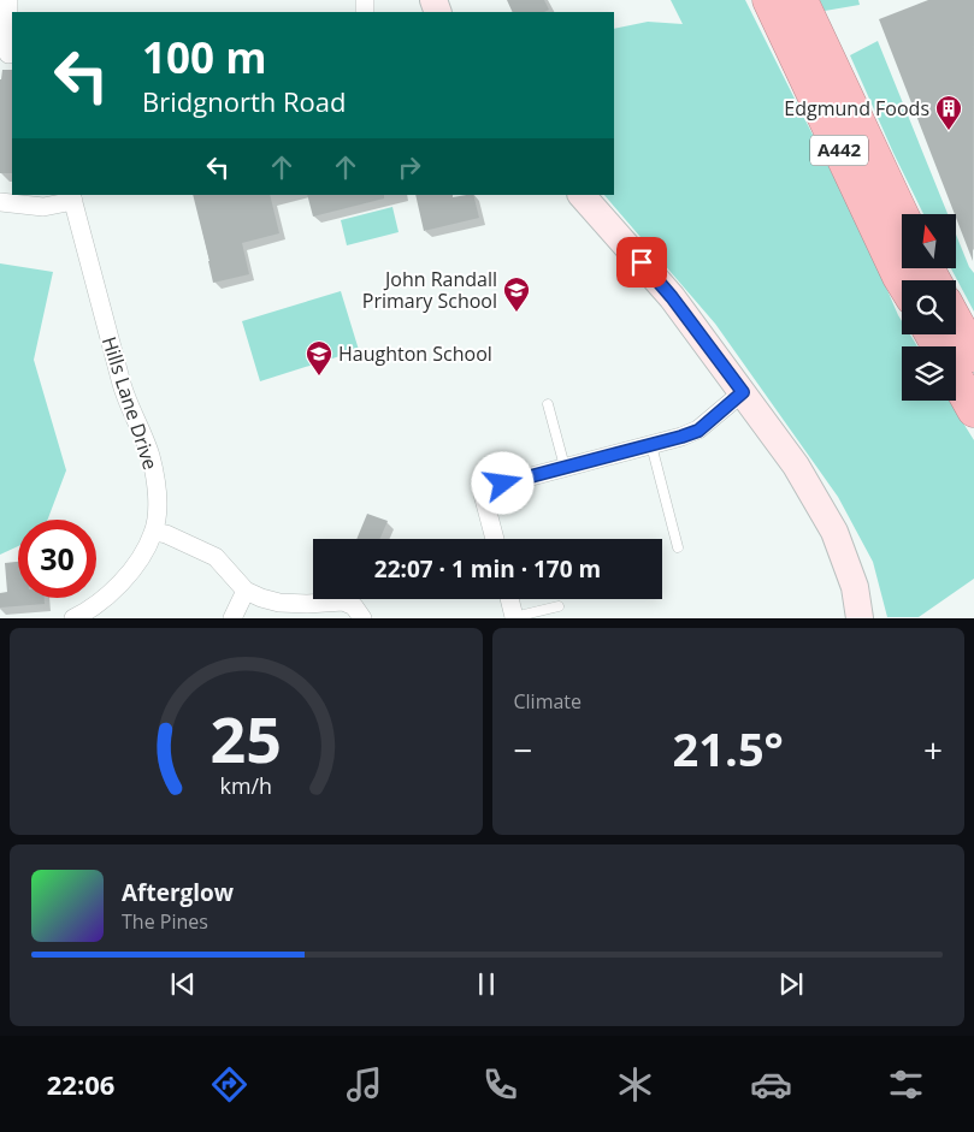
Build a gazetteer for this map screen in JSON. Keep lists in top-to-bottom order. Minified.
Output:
{"streets":{"highway":["A442"],"street":["Hills Lane Drive"]},"places":{"building":["Edgmund Foods"],"school or university":["John Randall Primary School","Haughton School"]},"north":"top","page":{"turn":["100 m","Bridgnorth Road"],"limit":"30","trip":"22:07 · 1 min · 170 m","tile":"Climate","heat":["−","21.5°","+"],"song":["Afterglow","The Pines"],"tabs":"22:06","gauge":["25","km/h"]}}
